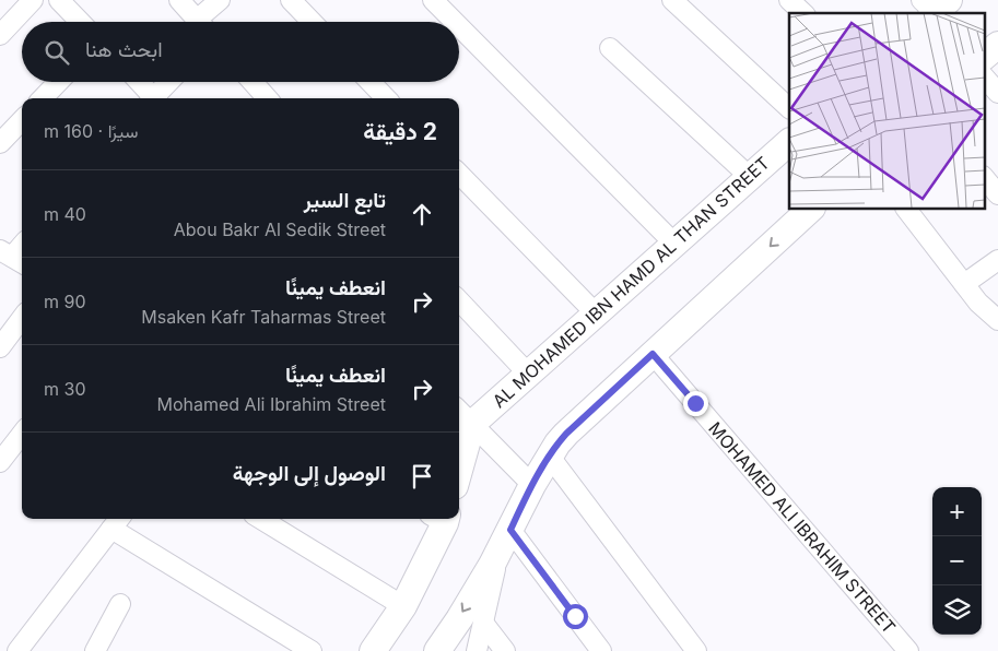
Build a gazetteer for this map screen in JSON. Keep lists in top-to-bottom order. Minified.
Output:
{"streets":{"street":["AL MOHAMED IBN HAMD AL THAN STREET","MOHAMED ALI IBRAHIM STREET"]},"page":{"search":"ابحث هنا","heading":["2 دقيقة","سيرًا · 160 m"],"list":[["تابع السير","Abou Bakr Al Sedik Street","40 m"],["انعطف يمينًا","Msaken Kafr Taharmas Street","90 m"],["انعطف يمينًا","Mohamed Ali Ibrahim Street","30 m"],"الوصول إلى الوجهة"],"map_buttons":["+","−"]}}
